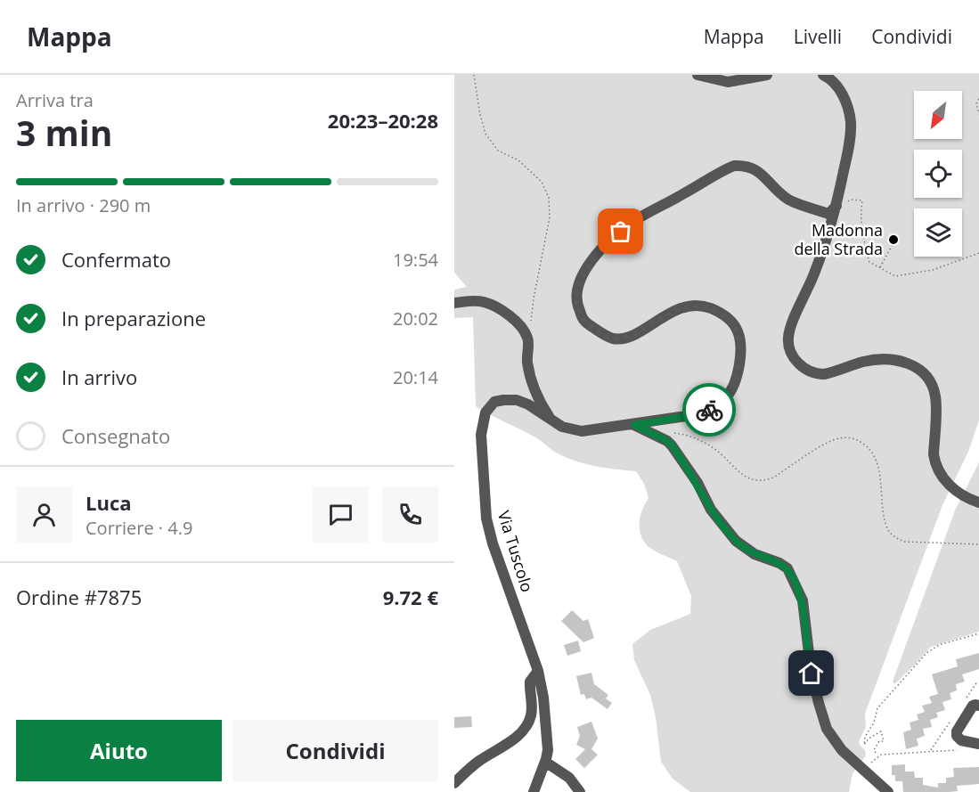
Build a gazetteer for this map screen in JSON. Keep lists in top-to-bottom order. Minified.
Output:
{"streets":{"street":["Via Tuscolo"]},"places":["Madonna della Strada"],"north":"bottom left","page":{"header":"Mappa","nav":["Mappa","Livelli","Condividi"],"heading":["3 min","Arriva tra","20:23–20:28"],"panel":["Luca","Corriere · 4.9","Ordine #7875","9.72 €"],"bar":"In arrivo · 290 m","list":[["Confermato","19:54"],["In preparazione","20:02"],["In arrivo","20:14"],"Consegnato"],"buttons":["Aiuto","Condividi"]}}
